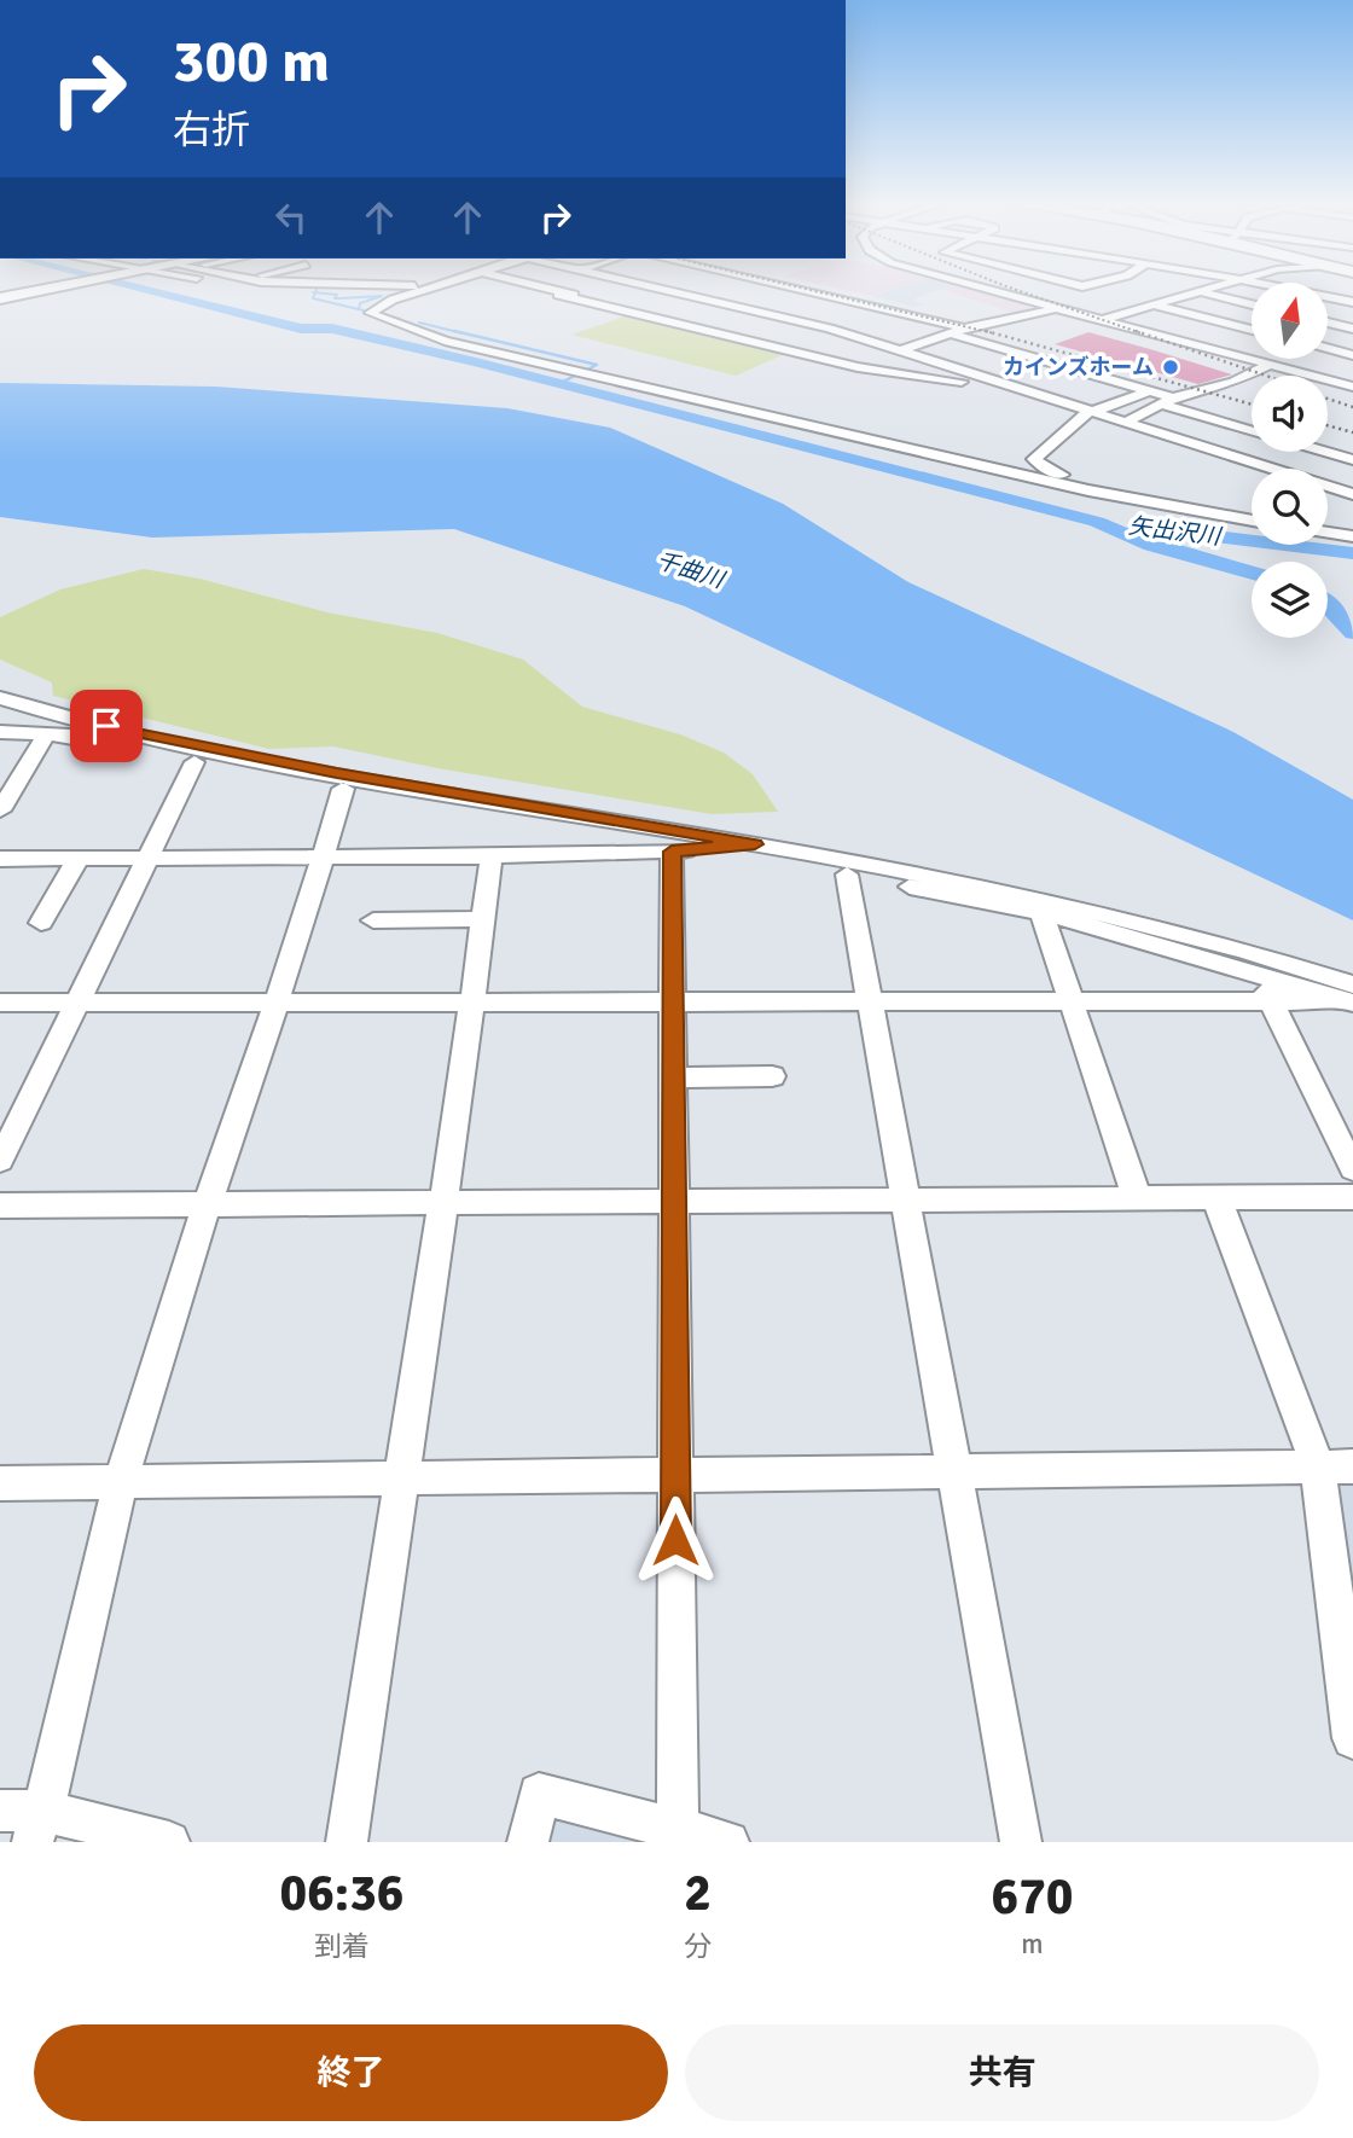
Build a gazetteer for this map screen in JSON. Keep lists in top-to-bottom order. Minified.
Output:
{"water":["矢出沢川","千曲川"],"places":["カインズホーム"],"north":"top","page":{"turn":["300 m","右折"],"eta":["06:36","到着","2","分","670","m"],"buttons":["終了","共有"]}}
